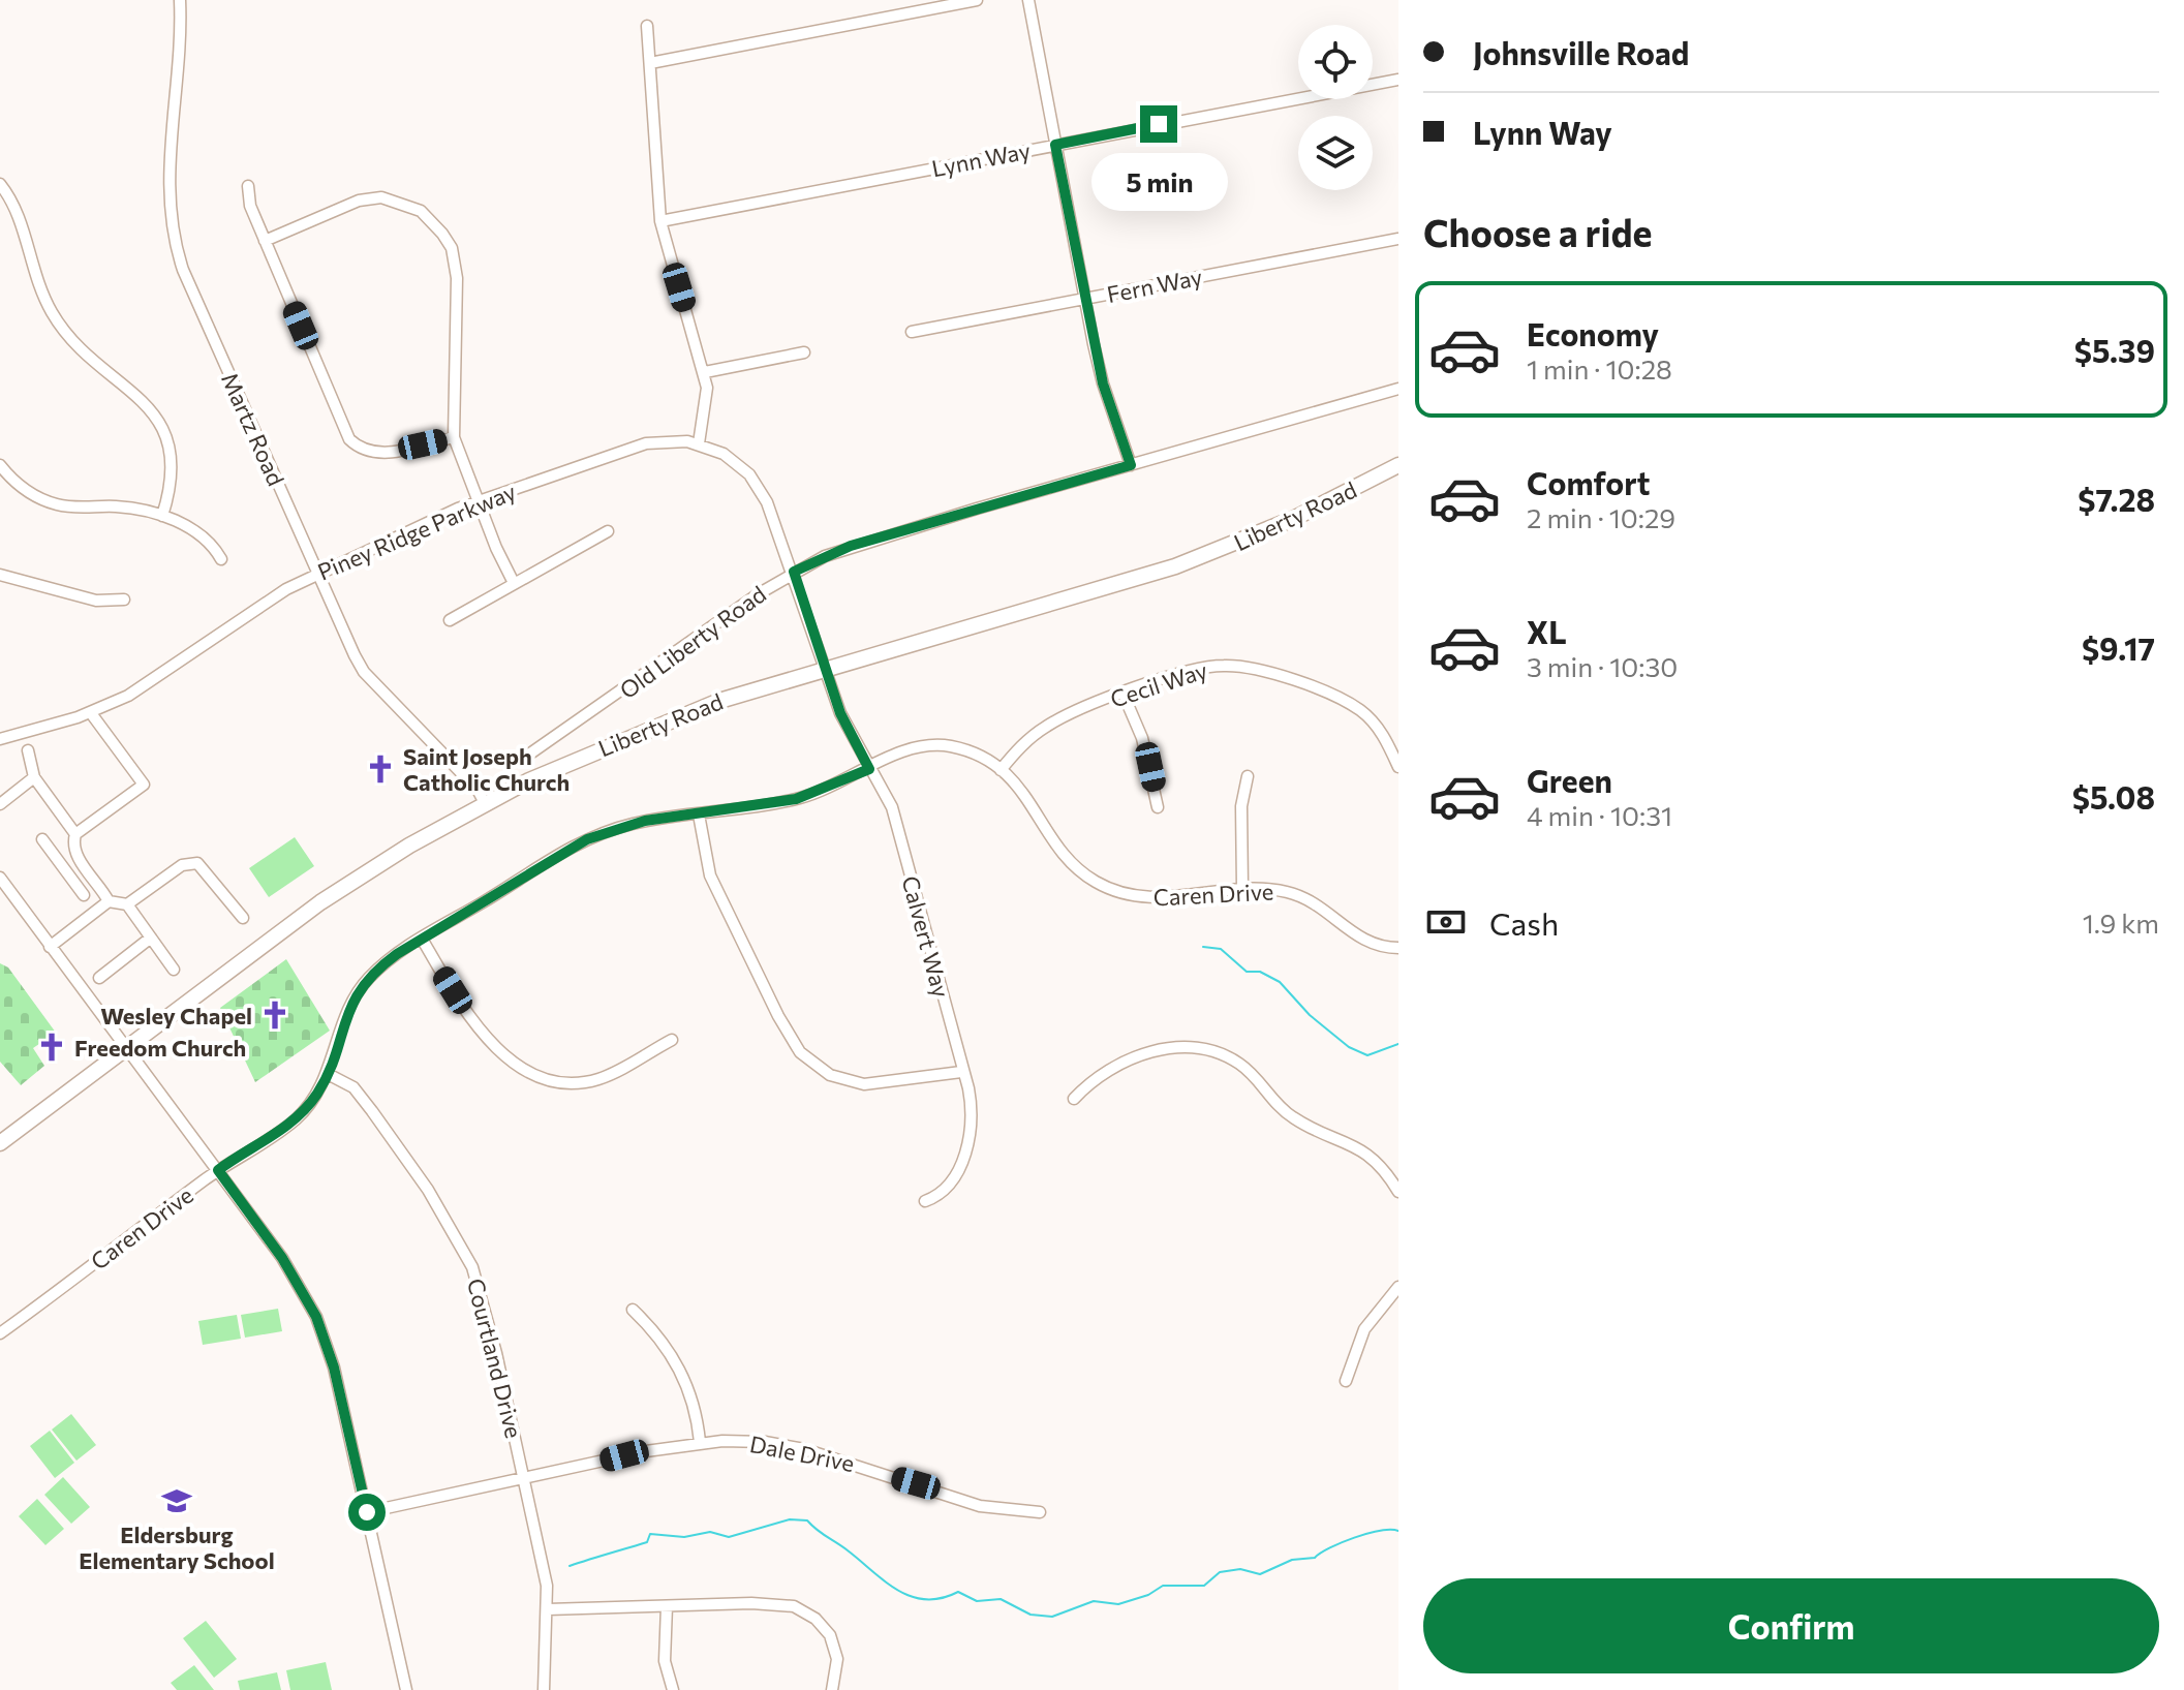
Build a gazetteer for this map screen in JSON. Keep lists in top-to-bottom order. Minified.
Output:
{"streets":{"main road":["Liberty Road"],"street":["Lynn Way","Fern Way","Martz Road","Piney Ridge Parkway","Old Liberty Road","Cecil Way","Caren Drive","Calvert Way","Courtland Drive","Dale Drive"]},"crossings":[["Martz Road","Liberty Road"],["Martz Road","Piney Ridge Parkway"],["Liberty Road","Piney Ridge Parkway"],["Liberty Road","Calvert Way"],["Piney Ridge Parkway","Old Liberty Road"],["Piney Ridge Parkway","Calvert Way"],["Cecil Way","Caren Drive"],["Caren Drive","Calvert Way"],["Caren Drive","Courtland Drive"],["Courtland Drive","Dale Drive"]],"places":{"church":["Saint Joseph Catholic Church","Wesley Chapel","Freedom Church"],"school or university":["Eldersburg Elementary School"]},"page":{"banner":["Johnsville Road","Lynn Way"],"bubble":"5 min","heading":"Choose a ride","list":[{"name":"Economy","note":"1 min · 10:28","value":"$5.39"},{"name":"Comfort","note":"2 min · 10:29","value":"$7.28"},{"name":"XL","note":"3 min · 10:30","value":"$9.17"},{"name":"Green","note":"4 min · 10:31","value":"$5.08"}],"pay":["Cash","1.9 km"],"buttons":"Confirm"}}
